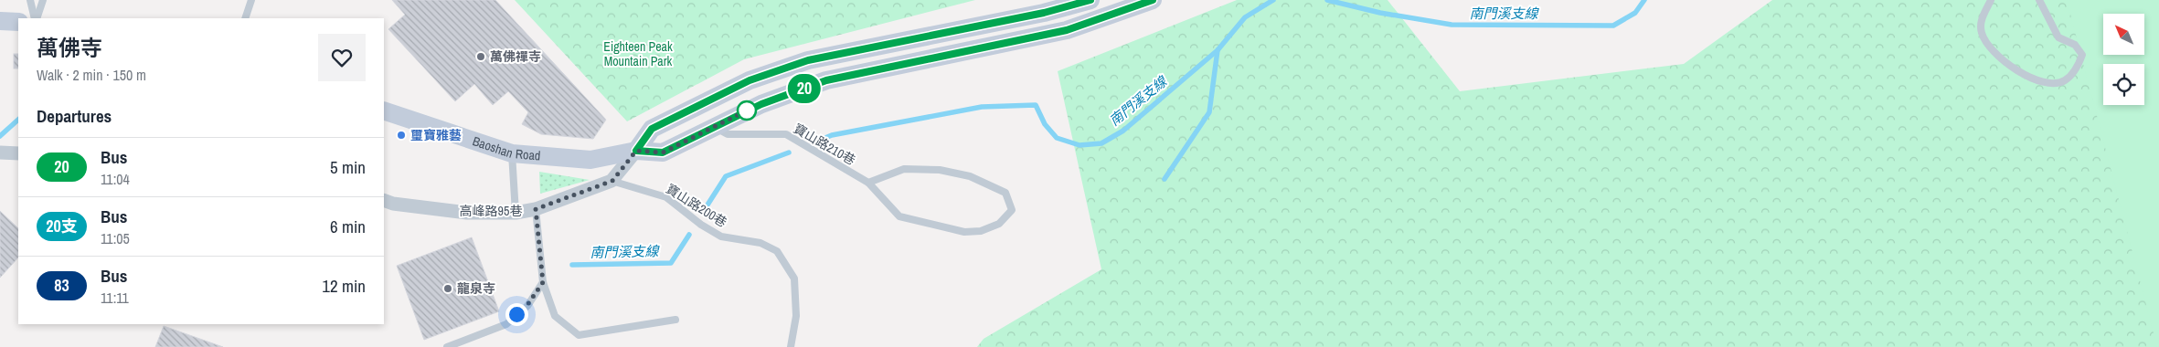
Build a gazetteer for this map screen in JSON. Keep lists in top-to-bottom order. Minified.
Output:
{"streets":{"street":["Baoshan Road","高峰路95巷"],"lane":["寶山路210巷","寶山路200巷"]},"crossings":[["寶山路210巷","Baoshan Road"],["寶山路200巷","高峰路95巷"]],"water":["南門溪支線"],"parks":["Eighteen Peak Mountain Park"],"places":["萬佛禪寺","璽寶雅藝","龍泉寺"],"lines":["bus line 20"],"north":"top left","page":{"on_map":"20","heading":[["萬佛寺","Walk · 2 min · 150 m"],"Departures"],"list":[{"mark":"20","name":"Bus","note":"11:04","value":"5 min"},{"mark":"20支","name":"Bus","note":"11:05","value":"6 min"},{"mark":"83","name":"Bus","note":"11:11","value":"12 min"}]}}
